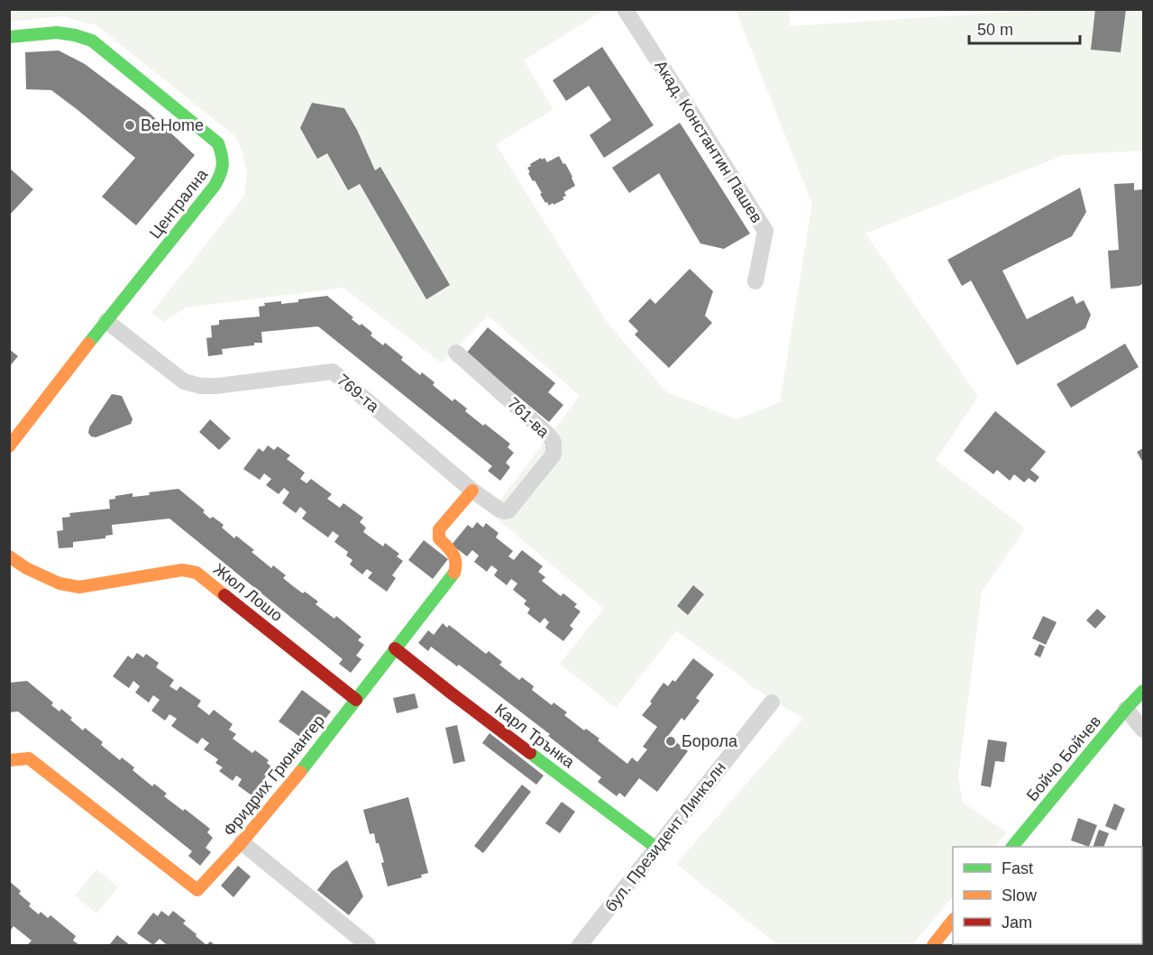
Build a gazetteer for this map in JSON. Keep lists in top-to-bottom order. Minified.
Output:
{"streets":{"main road":["Централна","Жюл Лошо","Карл Трънка","Бойчо Бойчев","Фридрих Грюнангер"],"street":["Акад. Константин Пашев","769-та","761-ва","бул. Президент Линкълн"]},"crossings":[["Централна","769-та"],["769-та","761-ва"],["769-та","Фридрих Грюнангер"],["761-ва","Фридрих Грюнангер"],["Жюл Лошо","Фридрих Грюнангер"],["Карл Трънка","Фридрих Грюнангер"],["Карл Трънка","бул. Президент Линкълн"]],"places":["BeHome","Борола"],"legend":["Fast","Slow","Jam"],"scale_bar":"50 m"}
